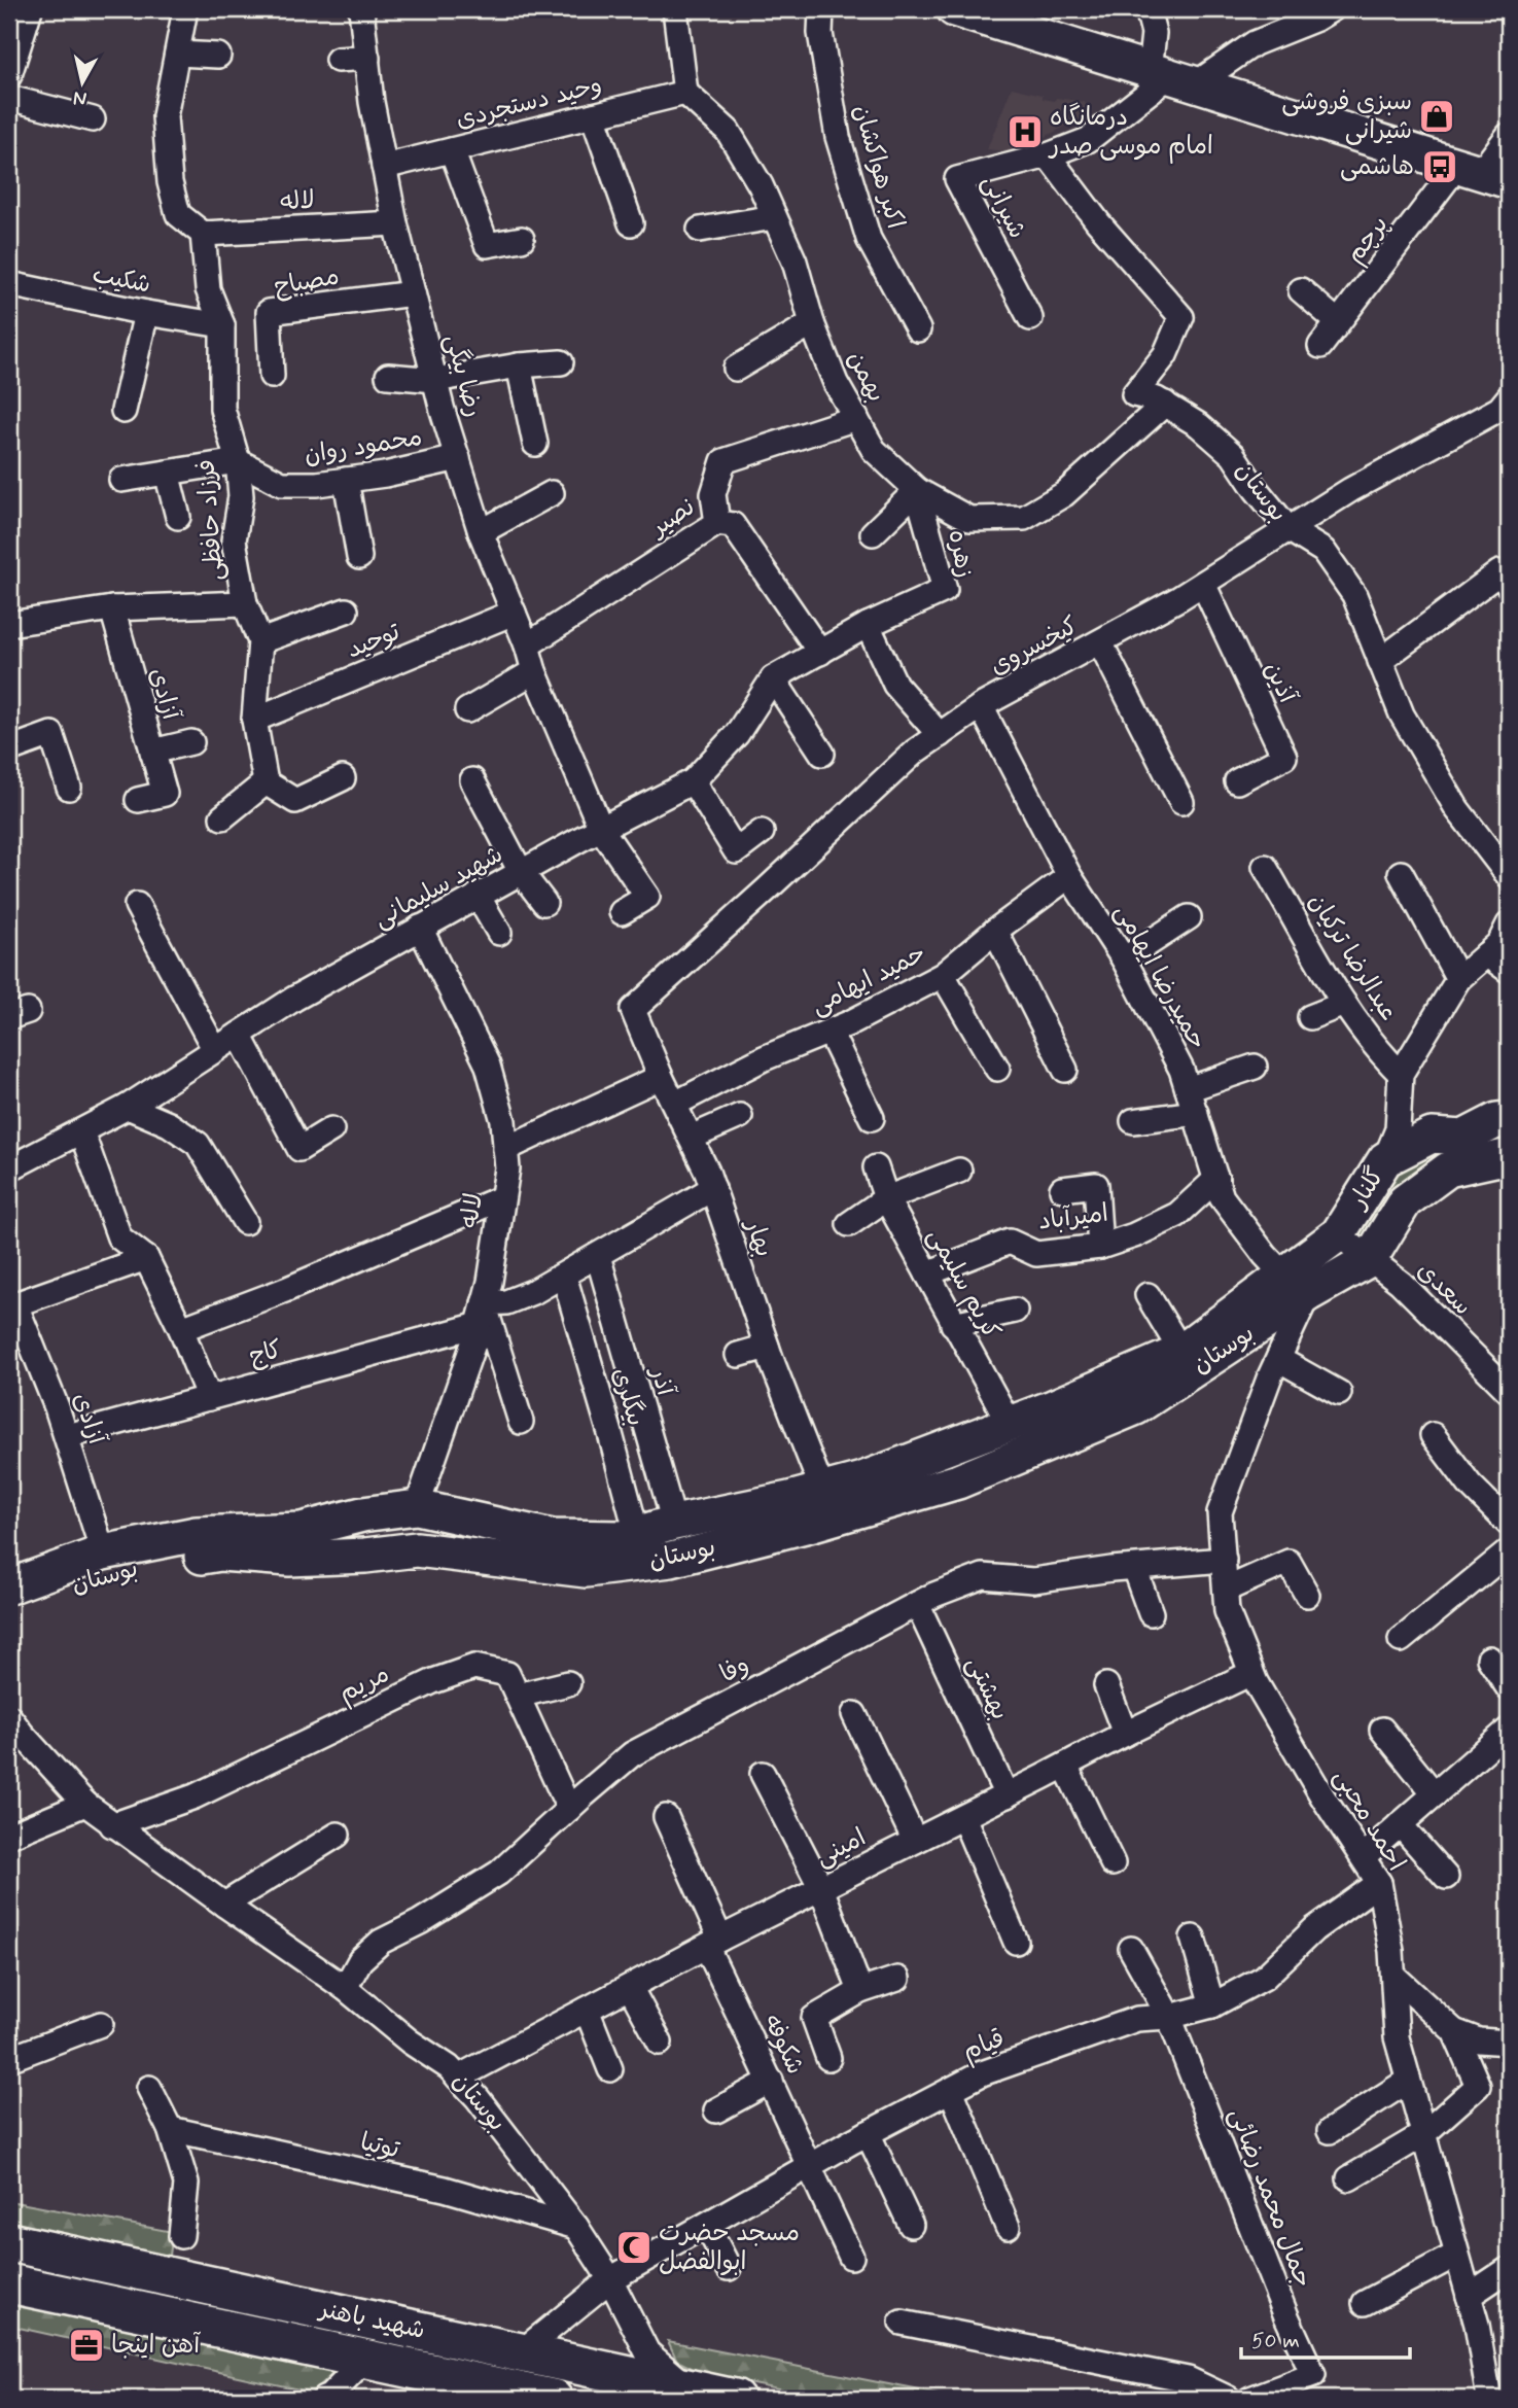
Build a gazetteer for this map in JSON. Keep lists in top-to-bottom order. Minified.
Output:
{"streets":{"main road":["شهید باهنر"],"street":["وحید دستجردی","اکبر هواکشان","لاله","شیرانی","پرچم","شکیب","مصباح","رضا بیگی","بهمن","محمود روان","بوستان","نصیر","فرزاد حافظی","زهره","توحید","کیخسروی","آذین","آزادی","شهید سلیمانی","عبدالرضا ترکیان","حمیدرضا ایهامی","حمید ایهامی","گلنار","امیرآباد","بهار","کریم سلیمی","سعدی","کاج","آذر","بیگلری","وفا","مریم","بهشتی","احمد محبی","امینی","شکوفه","قیام","توتیا","جمال محمد رضائی"]},"crossings":[["وحید دستجردی","رضا بیگی"],["وحید دستجردی","بهمن"],["لاله","رضا بیگی"],["لاله","بوستان"],["لاله","فرزاد حافظی"],["لاله","شهید سلیمانی"],["لاله","کاج"],["شیرانی","بوستان"],["شکیب","فرزاد حافظی"],["مصباح","رضا بیگی"],["رضا بیگی","محمود روان"],["رضا بیگی","نصیر"],["رضا بیگی","توحید"],["رضا بیگی","شهید سلیمانی"],["بهمن","بوستان"],["بهمن","نصیر"],["بهمن","زهره"],["محمود روان","فرزاد حافظی"],["بوستان","کیخسروی"],["بوستان","آزادی"],["بوستان","حمیدرضا ایهامی"],["بوستان","گلنار"],["بوستان","بهار"],["بوستان","کریم سلیمی"],["بوستان","آذر"],["بوستان","بیگلری"],["بوستان","وفا"],["بوستان","مریم"],["بوستان","احمد محبی"],["بوستان","امینی"],["بوستان","قیام"],["بوستان","توتیا"],["بوستان","شهید باهنر"],["فرزاد حافظی","توحید"],["زهره","شهید سلیمانی"],["کیخسروی","آذین"],["کیخسروی","حمیدرضا ایهامی"],["کیخسروی","بهار"],["آزادی","کاج"],["حمیدرضا ایهامی","حمید ایهامی"],["حمیدرضا ایهامی","گلنار"],["حمیدرضا ایهامی","امیرآباد"],["حمیدرضا ایهامی","احمد محبی"],["حمید ایهامی","بهار"],["گلنار","سعدی"],["گلنار","احمد محبی"],["امیرآباد","کریم سلیمی"],["بهار","کاج"],["کاج","آذر"],["کاج","بیگلری"],["وفا","مریم"],["وفا","بهشتی"],["وفا","احمد محبی"],["بهشتی","امینی"],["احمد محبی","امینی"],["احمد محبی","قیام"],["امینی","شکوفه"],["شکوفه","قیام"],["قیام","جمال محمد رضائی"],["قیام","شهید باهنر"]],"places":{"shop":["سبزی فروشی شیرانی"],"hospital":["درمانگاه امام موسی صدر"],"bus stop":["هاشمی"],"mosque":["مسجد حضرت ابوالفضل"],"office":["آهن اینجا"]},"scale_bar":"50 m","north":"bottom"}
